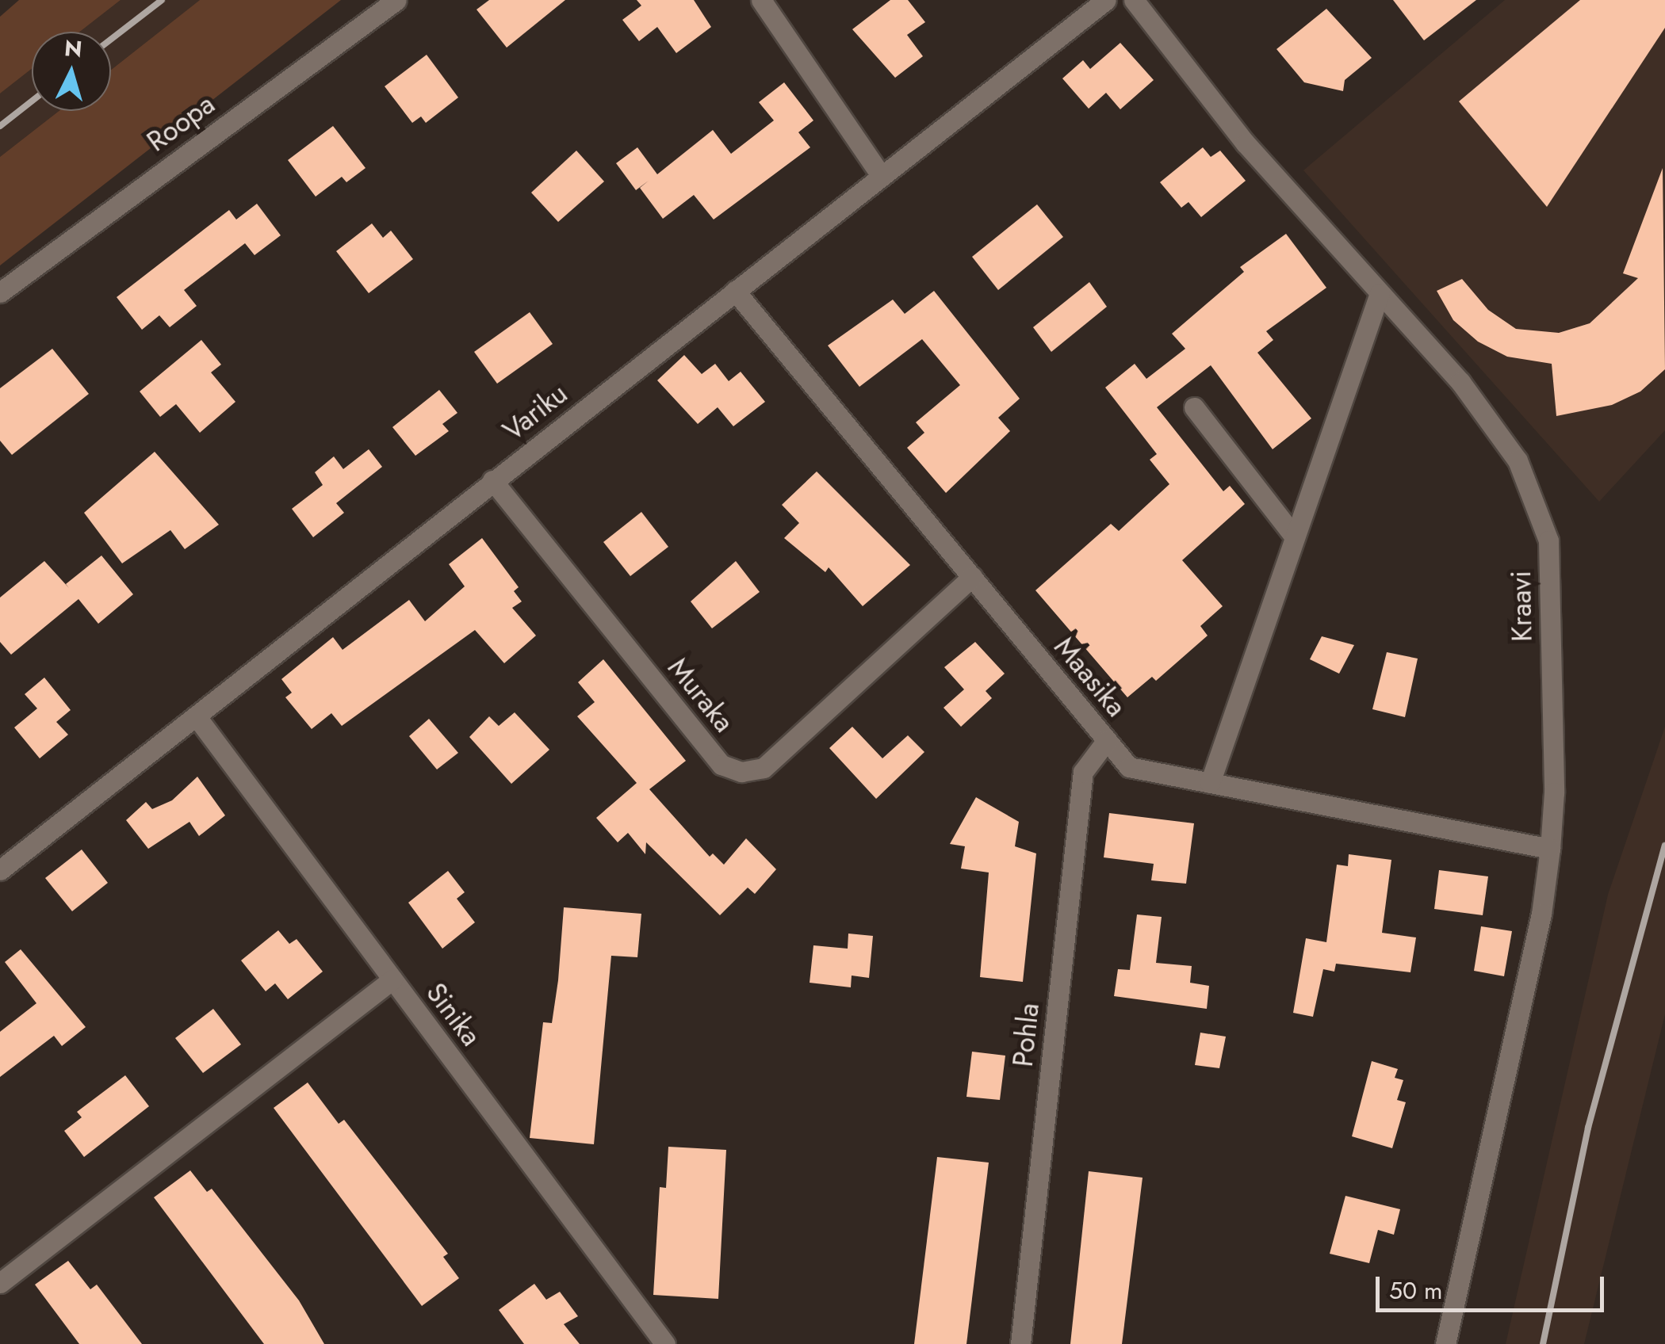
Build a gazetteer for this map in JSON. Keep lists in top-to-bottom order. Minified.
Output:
{"streets":{"street":["Roopa","Variku","Kraavi","Maasika","Muraka","Sinika","Pohla"]},"crossings":[["Variku","Maasika"],["Variku","Muraka"],["Variku","Sinika"],["Kraavi","Maasika"],["Maasika","Muraka"],["Maasika","Pohla"]],"scale_bar":"50 m","north":"top"}
